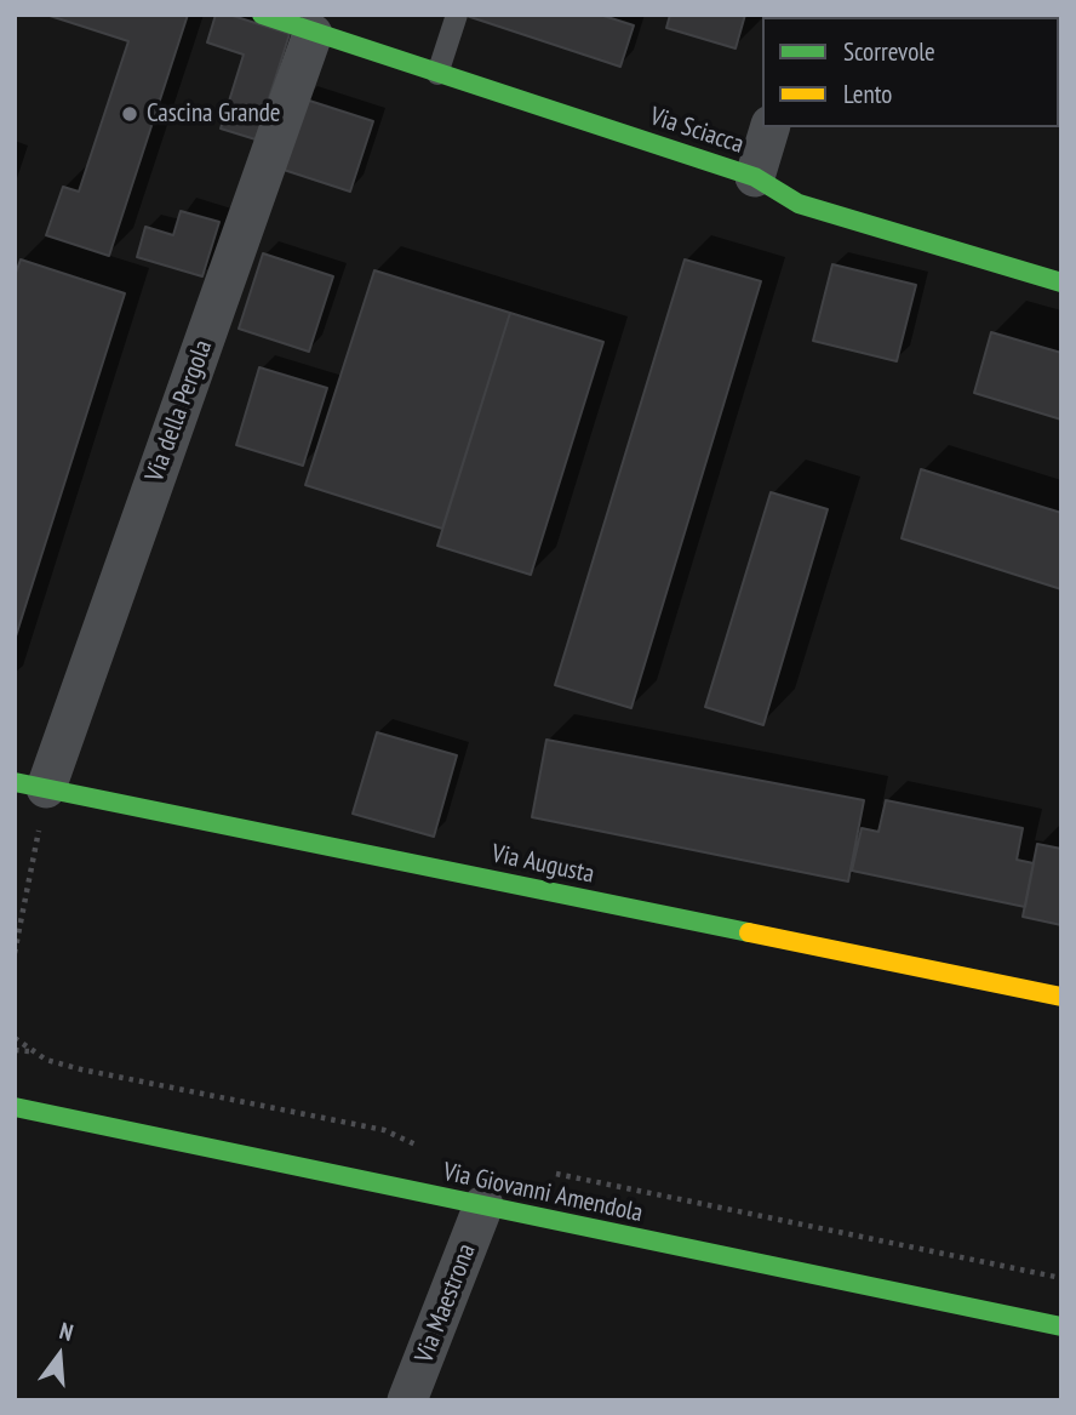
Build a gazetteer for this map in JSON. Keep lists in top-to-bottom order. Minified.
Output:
{"streets":{"street":["Via Sciacca","Via della Pergola","Via Augusta","Via Giovanni Amendola","Via Maestrona"]},"crossings":[["Via Sciacca","Via della Pergola"],["Via della Pergola","Via Augusta"],["Via Giovanni Amendola","Via Maestrona"]],"places":["Cascina Grande"],"legend":["Scorrevole","Lento"],"north":"top"}
